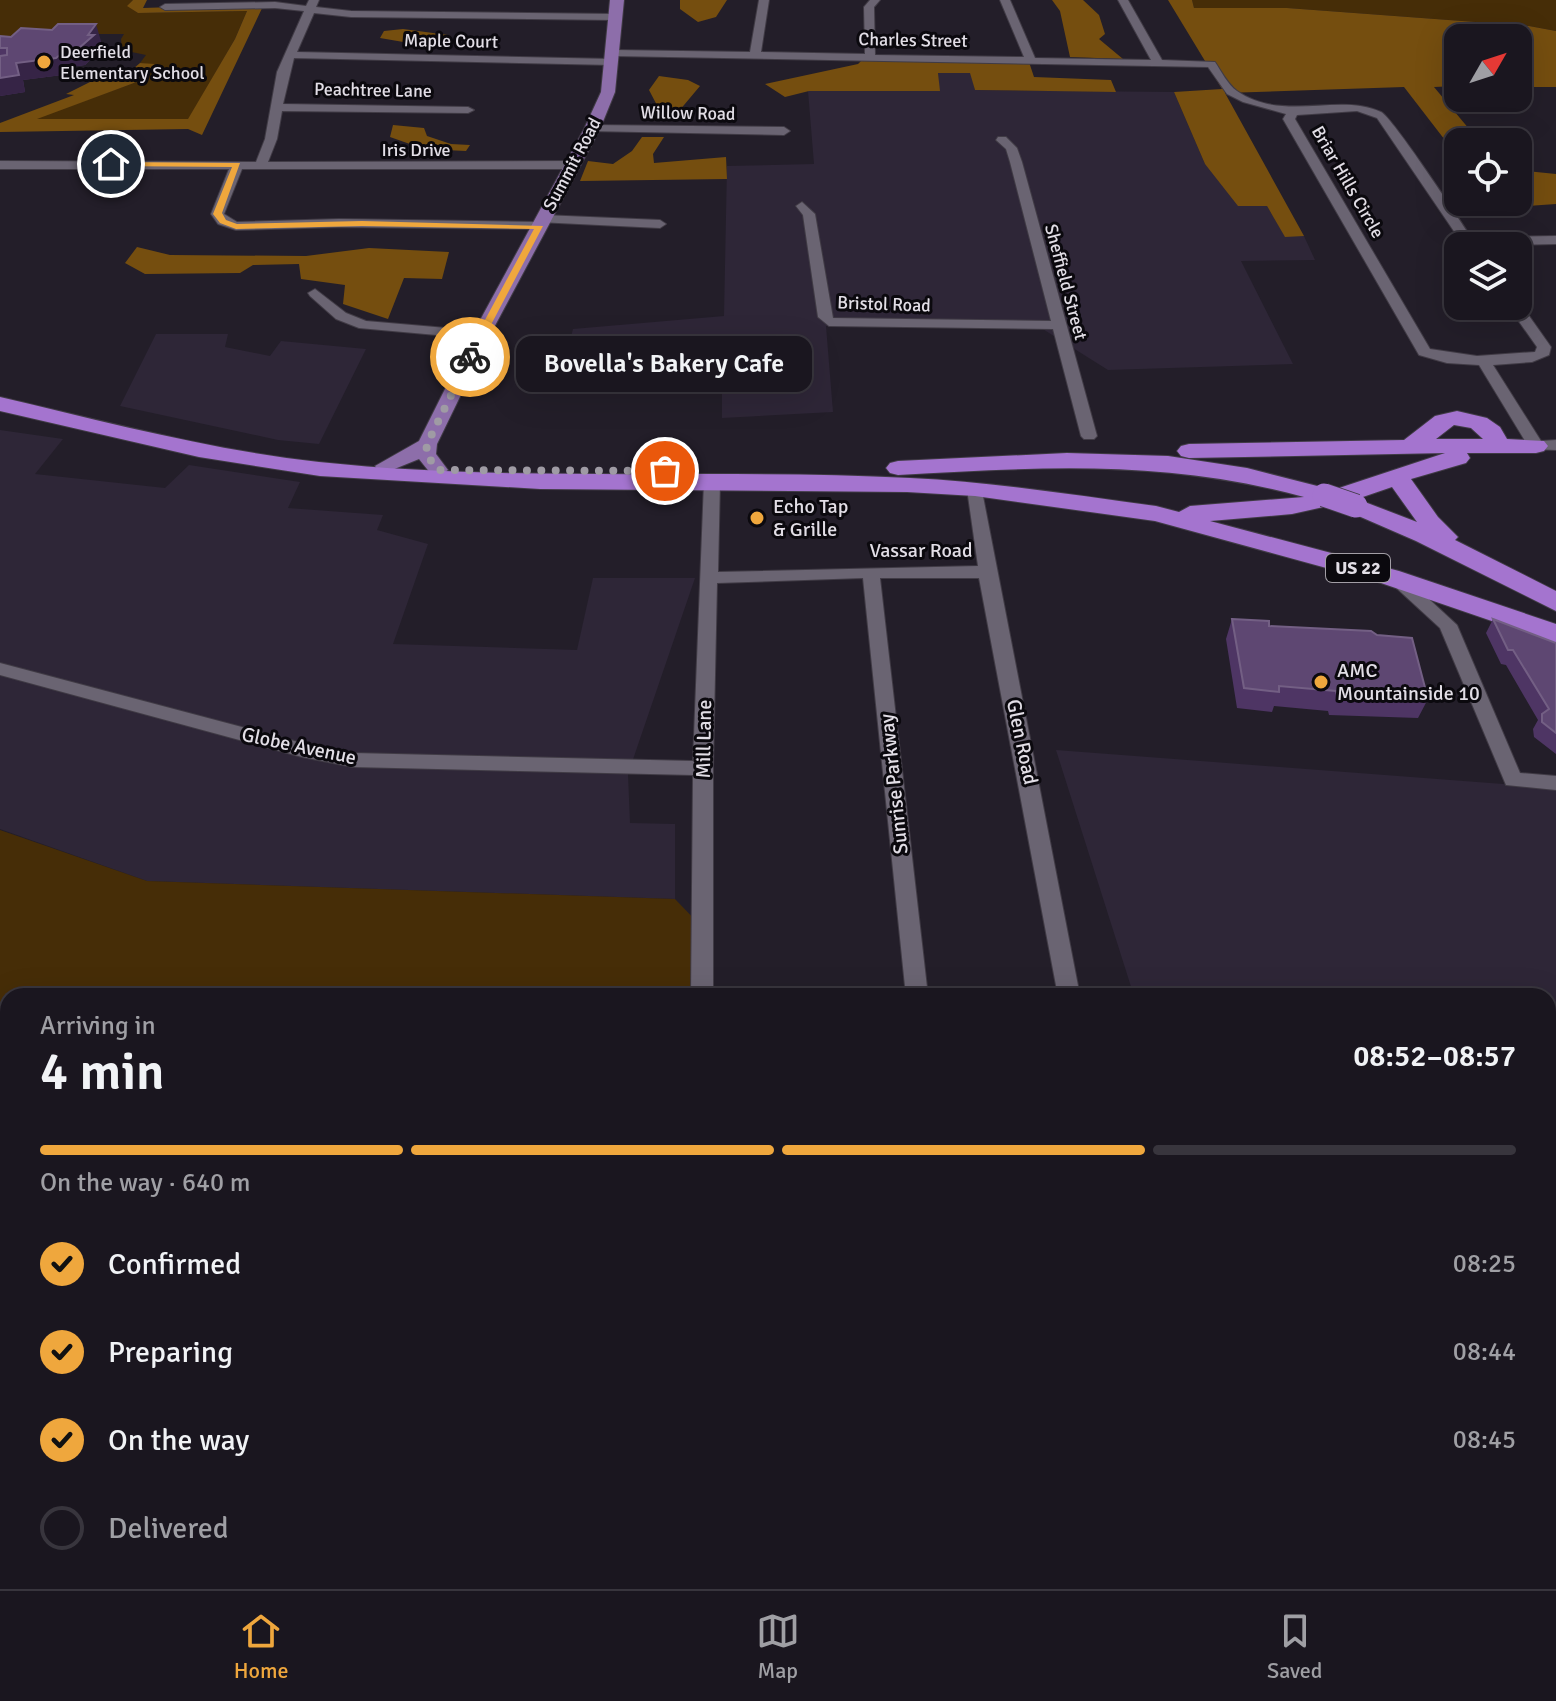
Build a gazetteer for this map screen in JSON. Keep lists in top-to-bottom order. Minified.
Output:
{"streets":{"highway":["US 22"],"main road":["Summit Road"],"street":["Charles Street","Maple Court","Peachtree Lane","Willow Road","Iris Drive","Briar Hills Circle","Sheffield Street","Bristol Road","Vassar Road","Mill Lane","Glen Road","Globe Avenue","Sunrise Parkway"]},"crossings":[["Charles Street","Maple Court"],["Charles Street","Summit Road"],["Charles Street","Briar Hills Circle"],["Maple Court","Summit Road"],["Willow Road","Summit Road"],["Iris Drive","Summit Road"],["Sheffield Street","Bristol Road"],["Vassar Road","Mill Lane"],["Vassar Road","Glen Road"],["Vassar Road","Sunrise Parkway"],["US 22","Mill Lane"],["US 22","Glen Road"],["Mill Lane","Globe Avenue"]],"places":["Deerfield Elementary School","Bovella's Bakery Cafe","Echo Tap & Grille","AMC Mountainside 10"],"north":"top right","page":{"bubble":"Bovella's Bakery Cafe","heading":["4 min","Arriving in","08:52–08:57"],"bar":"On the way · 640 m","list":[["Confirmed","08:25"],["Preparing","08:44"],["On the way","08:45"],"Delivered"],"tabs":["Home","Map","Saved"]}}
